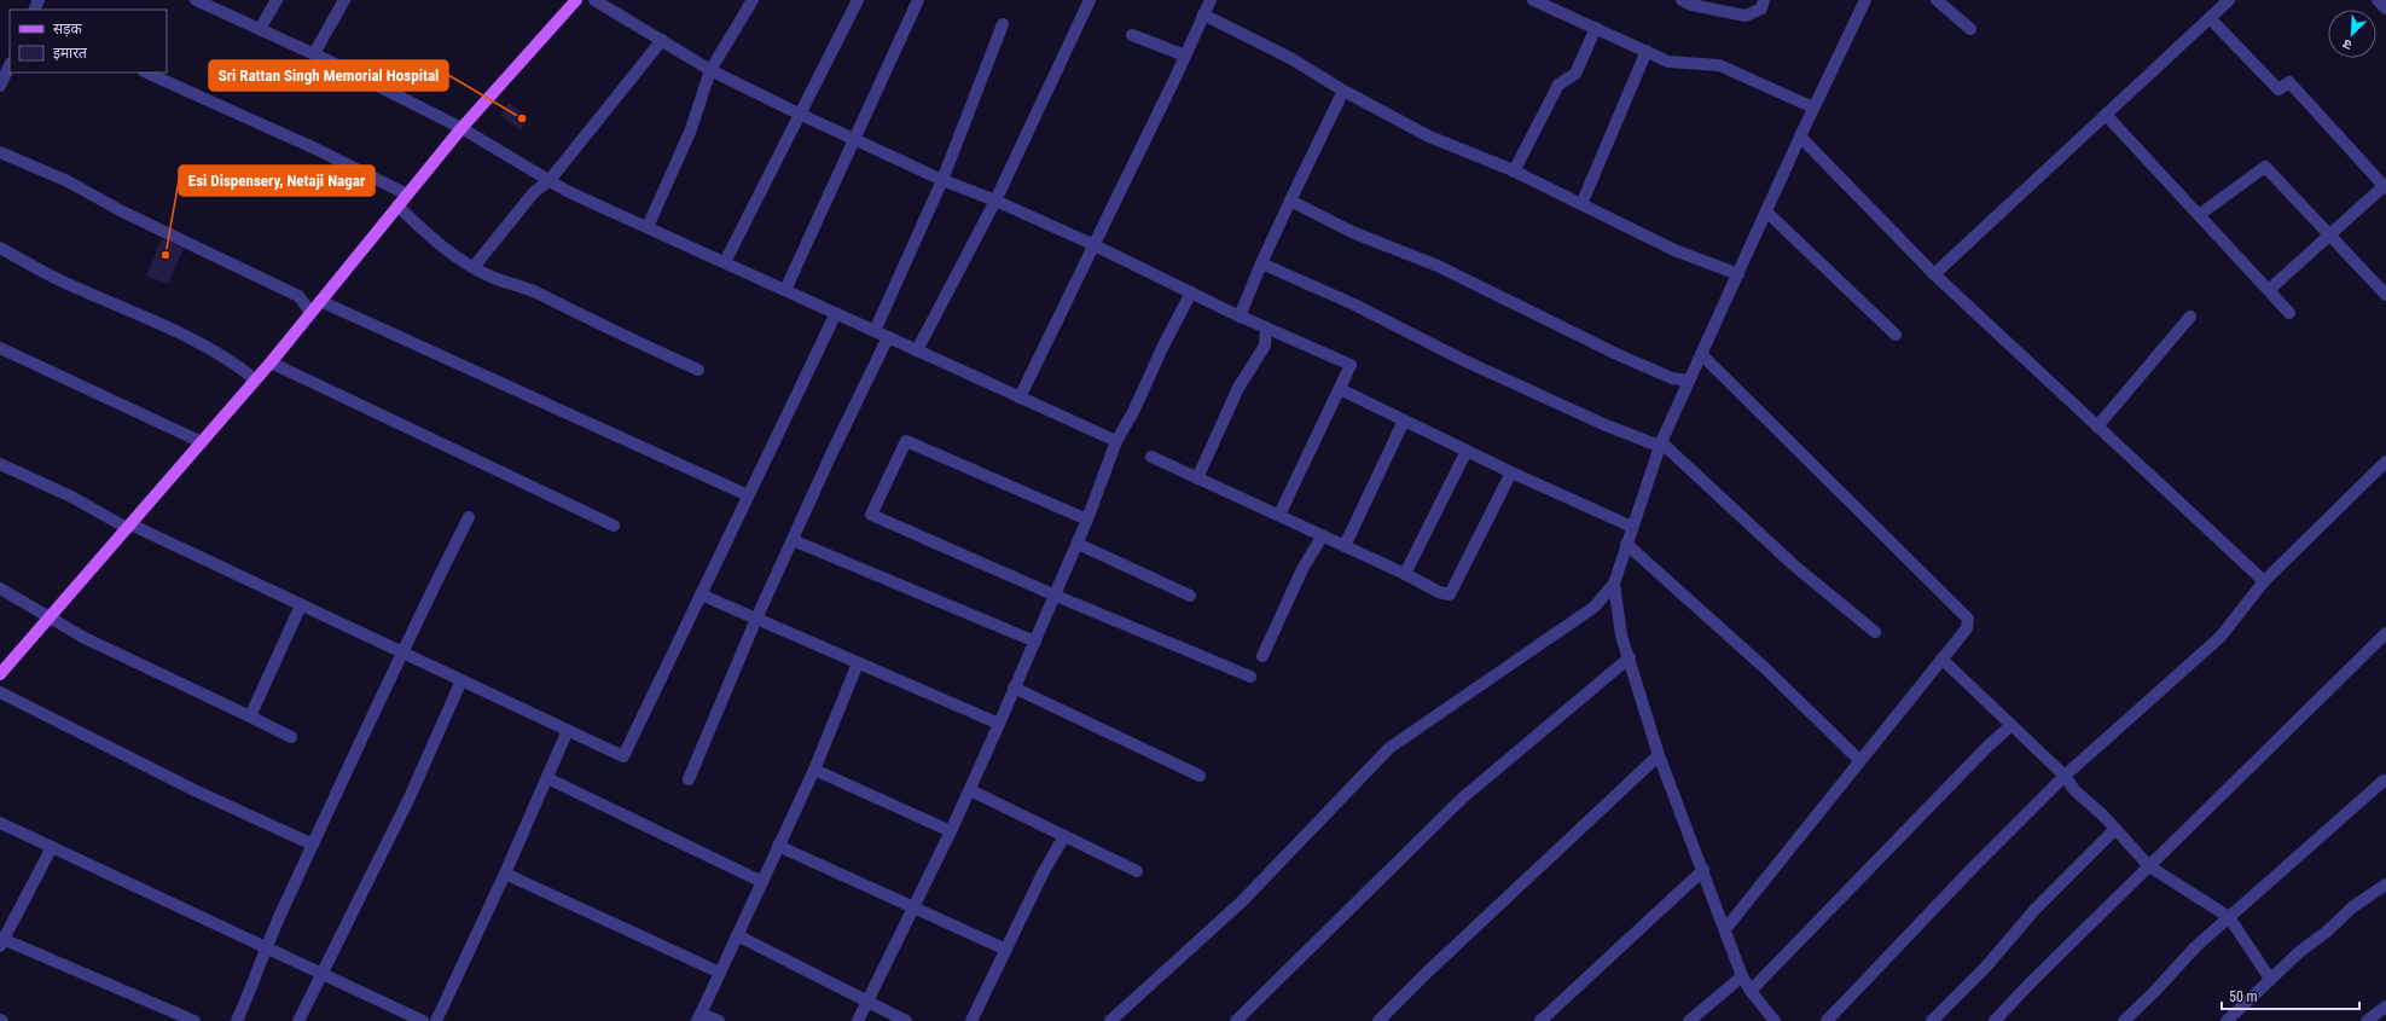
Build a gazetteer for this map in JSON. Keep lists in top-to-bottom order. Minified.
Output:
{"places":["Sri Rattan Singh Memorial Hospital","Esi Dispensery, Netaji Nagar"],"legend":["सड़क","इमारत"],"scale_bar":"50 m","north":"bottom left"}
